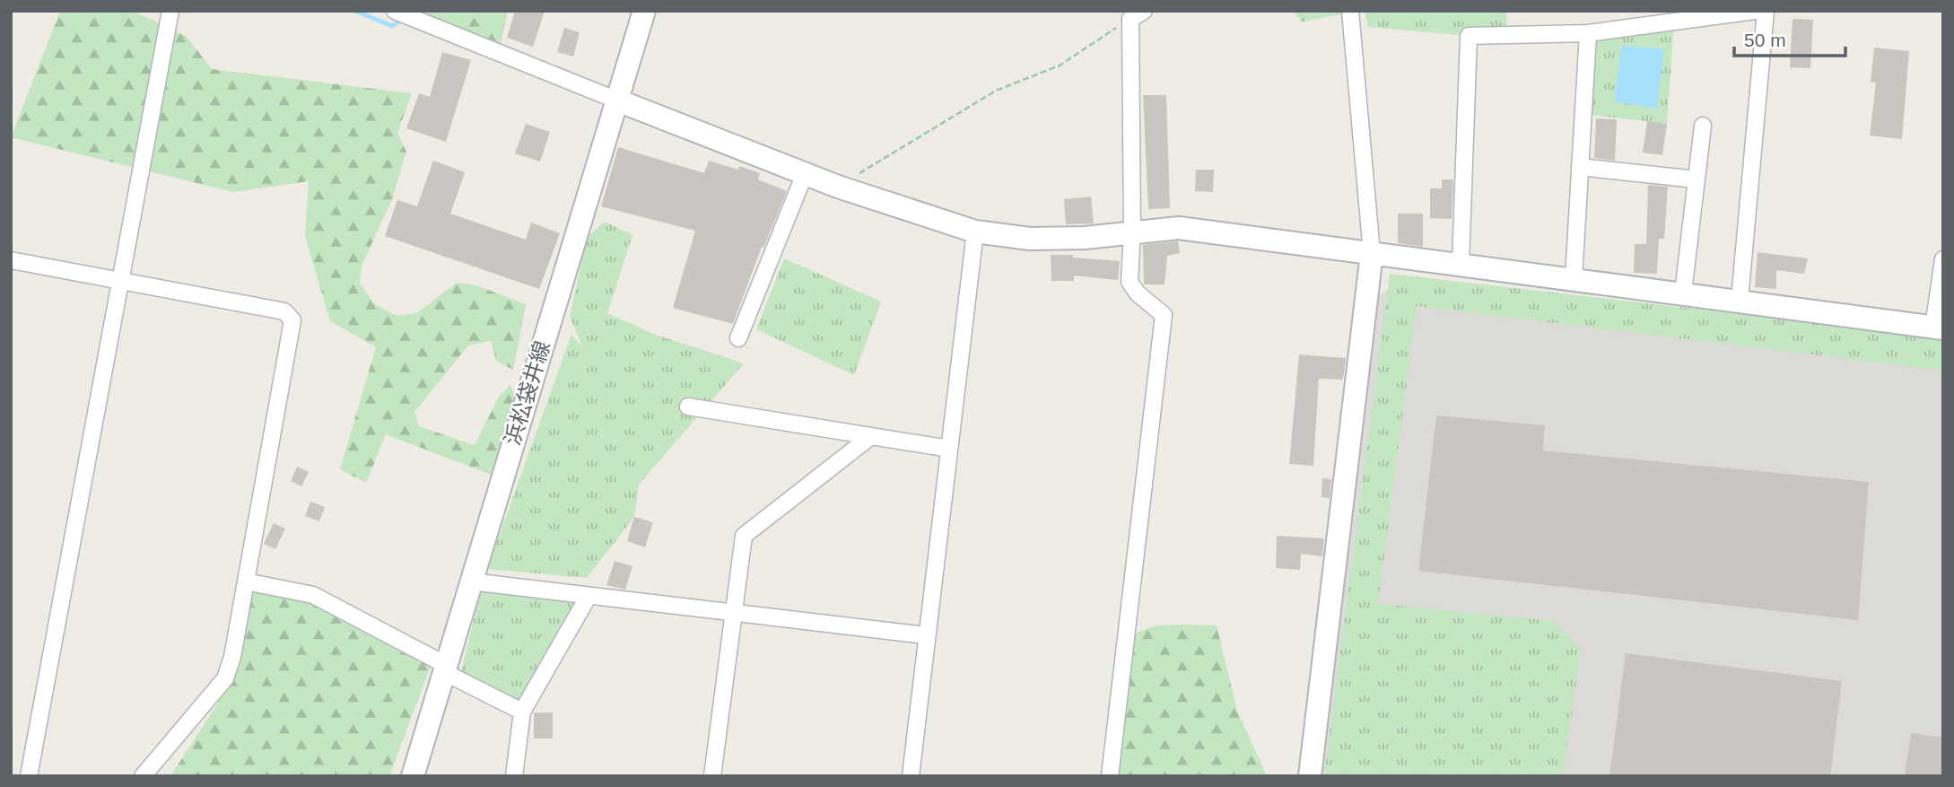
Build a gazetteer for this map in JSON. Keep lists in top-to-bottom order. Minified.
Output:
{"streets":{"street":["浜松袋井線"]},"scale_bar":"50 m"}
